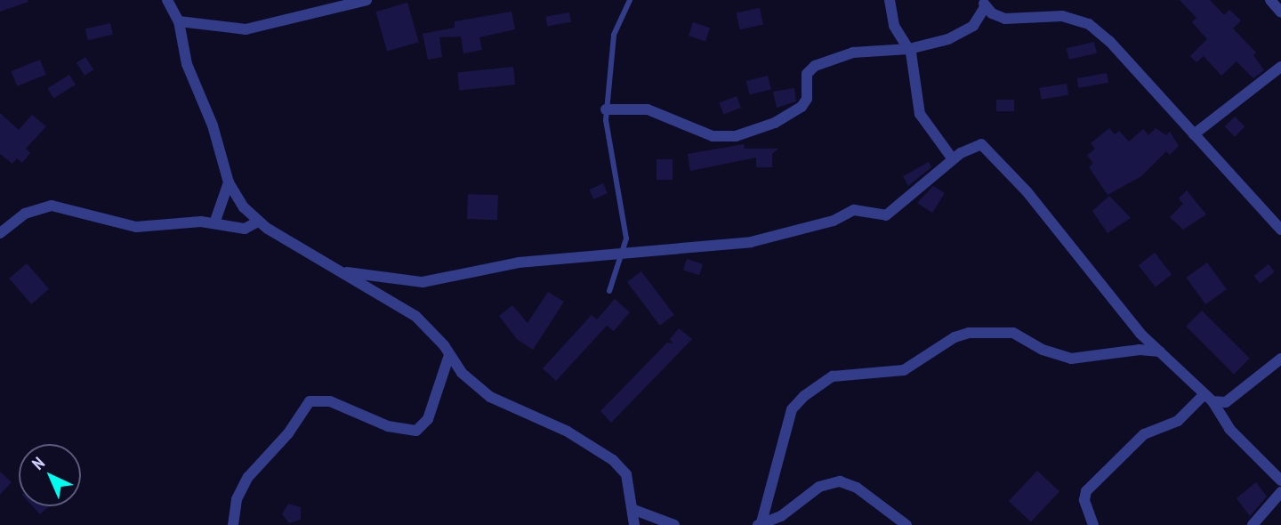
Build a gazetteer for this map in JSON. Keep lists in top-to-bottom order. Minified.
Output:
{"north":"top left"}
